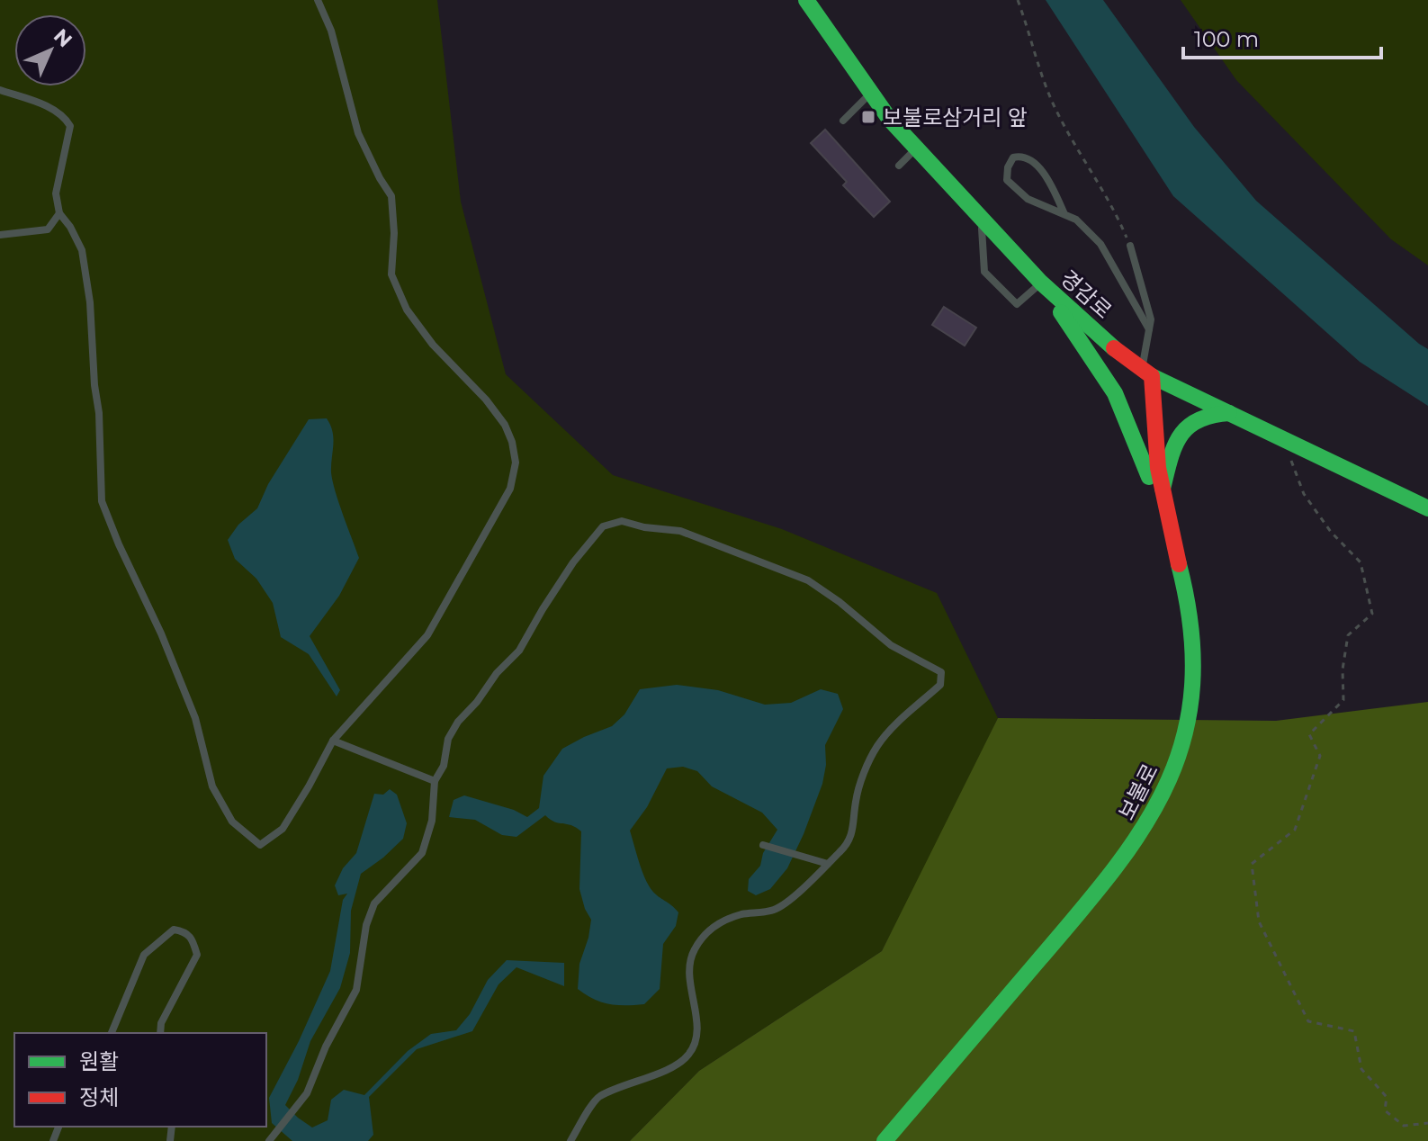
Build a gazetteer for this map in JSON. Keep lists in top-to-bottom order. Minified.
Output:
{"streets":{"main road":["경감로","보불로"]},"crossings":[["경감로","보불로"]],"places":{"transit":["보불로삼거리 앞"]},"legend":["원활","정체"],"scale_bar":"100 m","north":"top right"}
